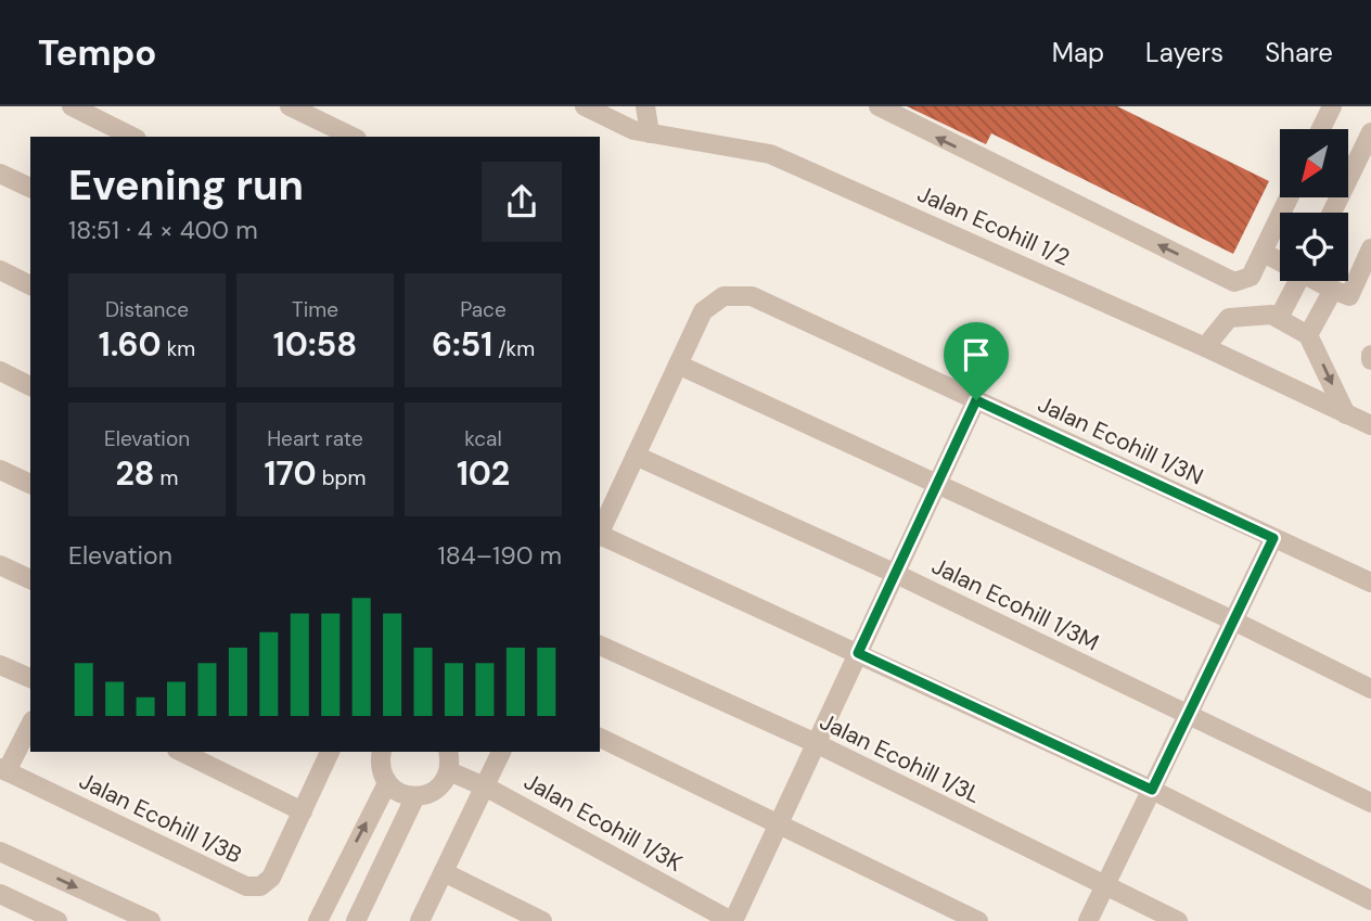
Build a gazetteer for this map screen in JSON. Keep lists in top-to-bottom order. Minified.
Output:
{"streets":{"street":["Jalan Ecohill 1/2","Jalan Ecohill 1/3N","Jalan Ecohill 1/3M","Jalan Ecohill 1/3L","Jalan Ecohill 1/3B","Jalan Ecohill 1/3K"]},"north":"bottom left","page":{"header":"Tempo","nav":["Map","Layers","Share"],"heading":["Evening run","18:51 · 4 × 400 m"],"stats":[["Distance","1.60 km"],["Time","10:58"],["Pace","6:51 /km"],["Elevation","28 m"],["Heart rate","170 bpm"],["kcal","102"]],"chart":["Elevation","184–190 m"]}}
